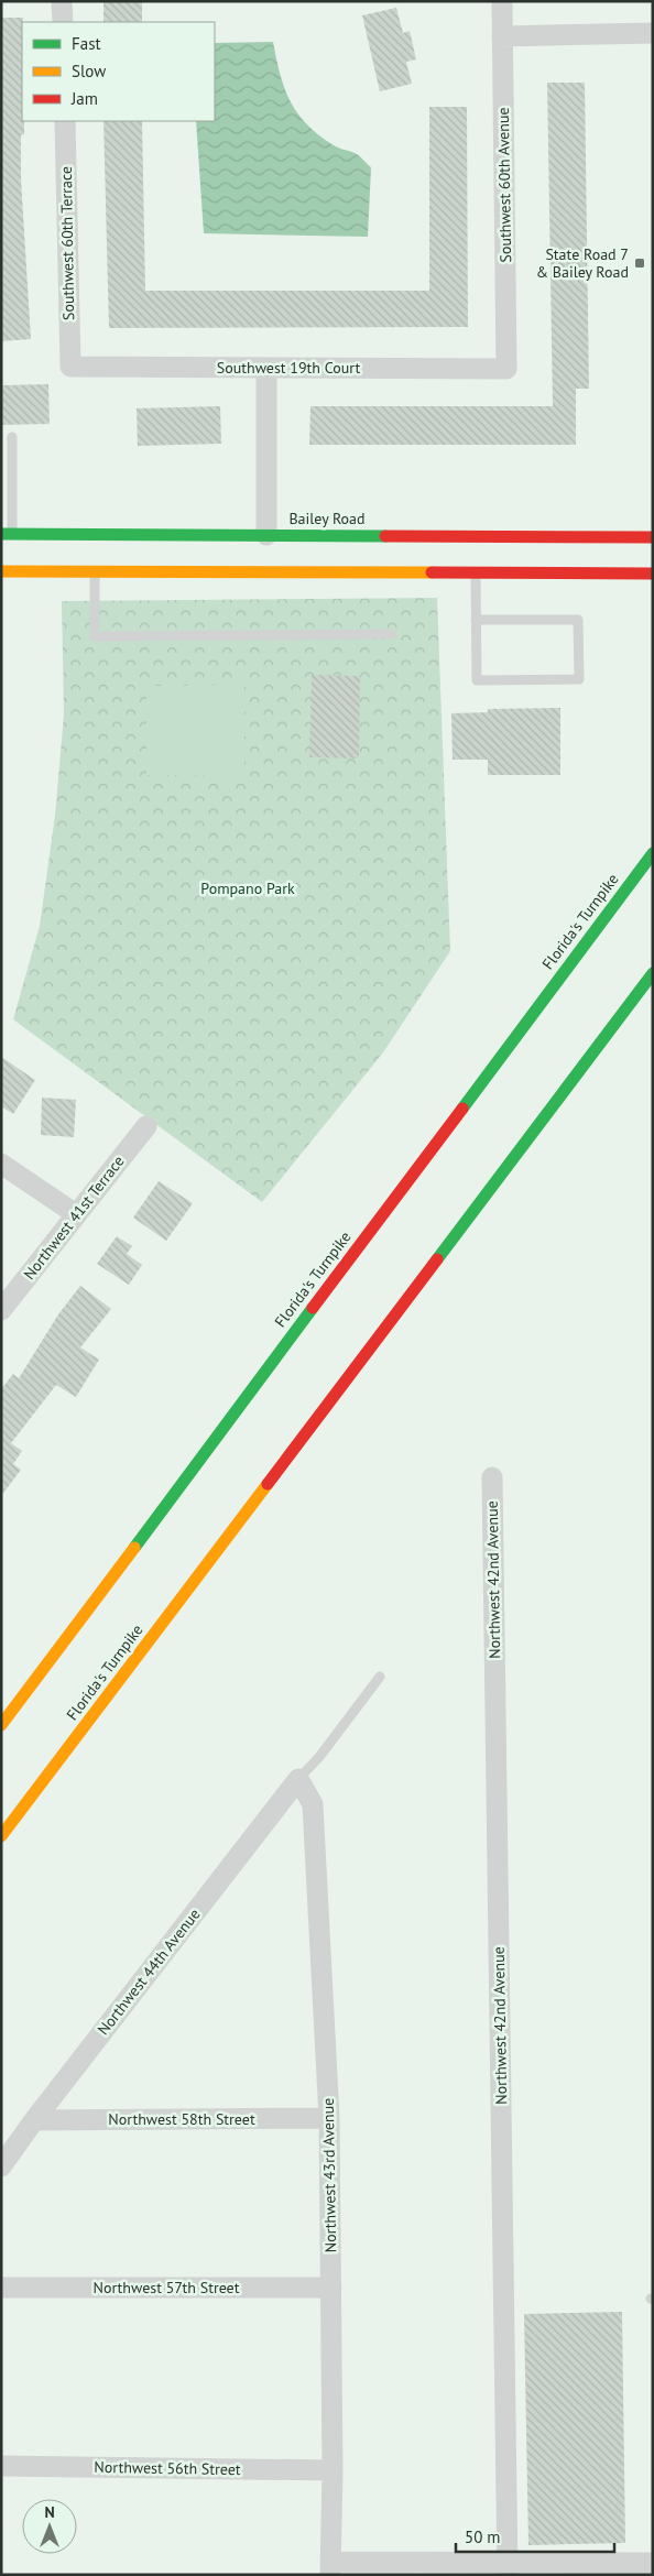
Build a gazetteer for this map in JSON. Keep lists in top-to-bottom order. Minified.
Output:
{"streets":{"main road":["Bailey Road","Florida's Turnpike"],"street":["Southwest 60th Avenue","Southwest 60th Terrace","Southwest 19th Court","Northwest 41st Terrace","Northwest 42nd Avenue","Northwest 44th Avenue","Northwest 58th Street","Northwest 43rd Avenue","Northwest 57th Street","Northwest 56th Street"]},"crossings":[["Southwest 60th Avenue","Southwest 19th Court"],["Southwest 60th Terrace","Southwest 19th Court"],["Northwest 44th Avenue","Northwest 58th Street"],["Northwest 44th Avenue","Northwest 43rd Avenue"],["Northwest 58th Street","Northwest 43rd Avenue"],["Northwest 43rd Avenue","Northwest 57th Street"],["Northwest 43rd Avenue","Northwest 56th Street"]],"parks":["Pompano Park"],"places":{"transit":["State Road 7 & Bailey Road"]},"legend":["Fast","Slow","Jam"],"scale_bar":"50 m","north":"top"}
